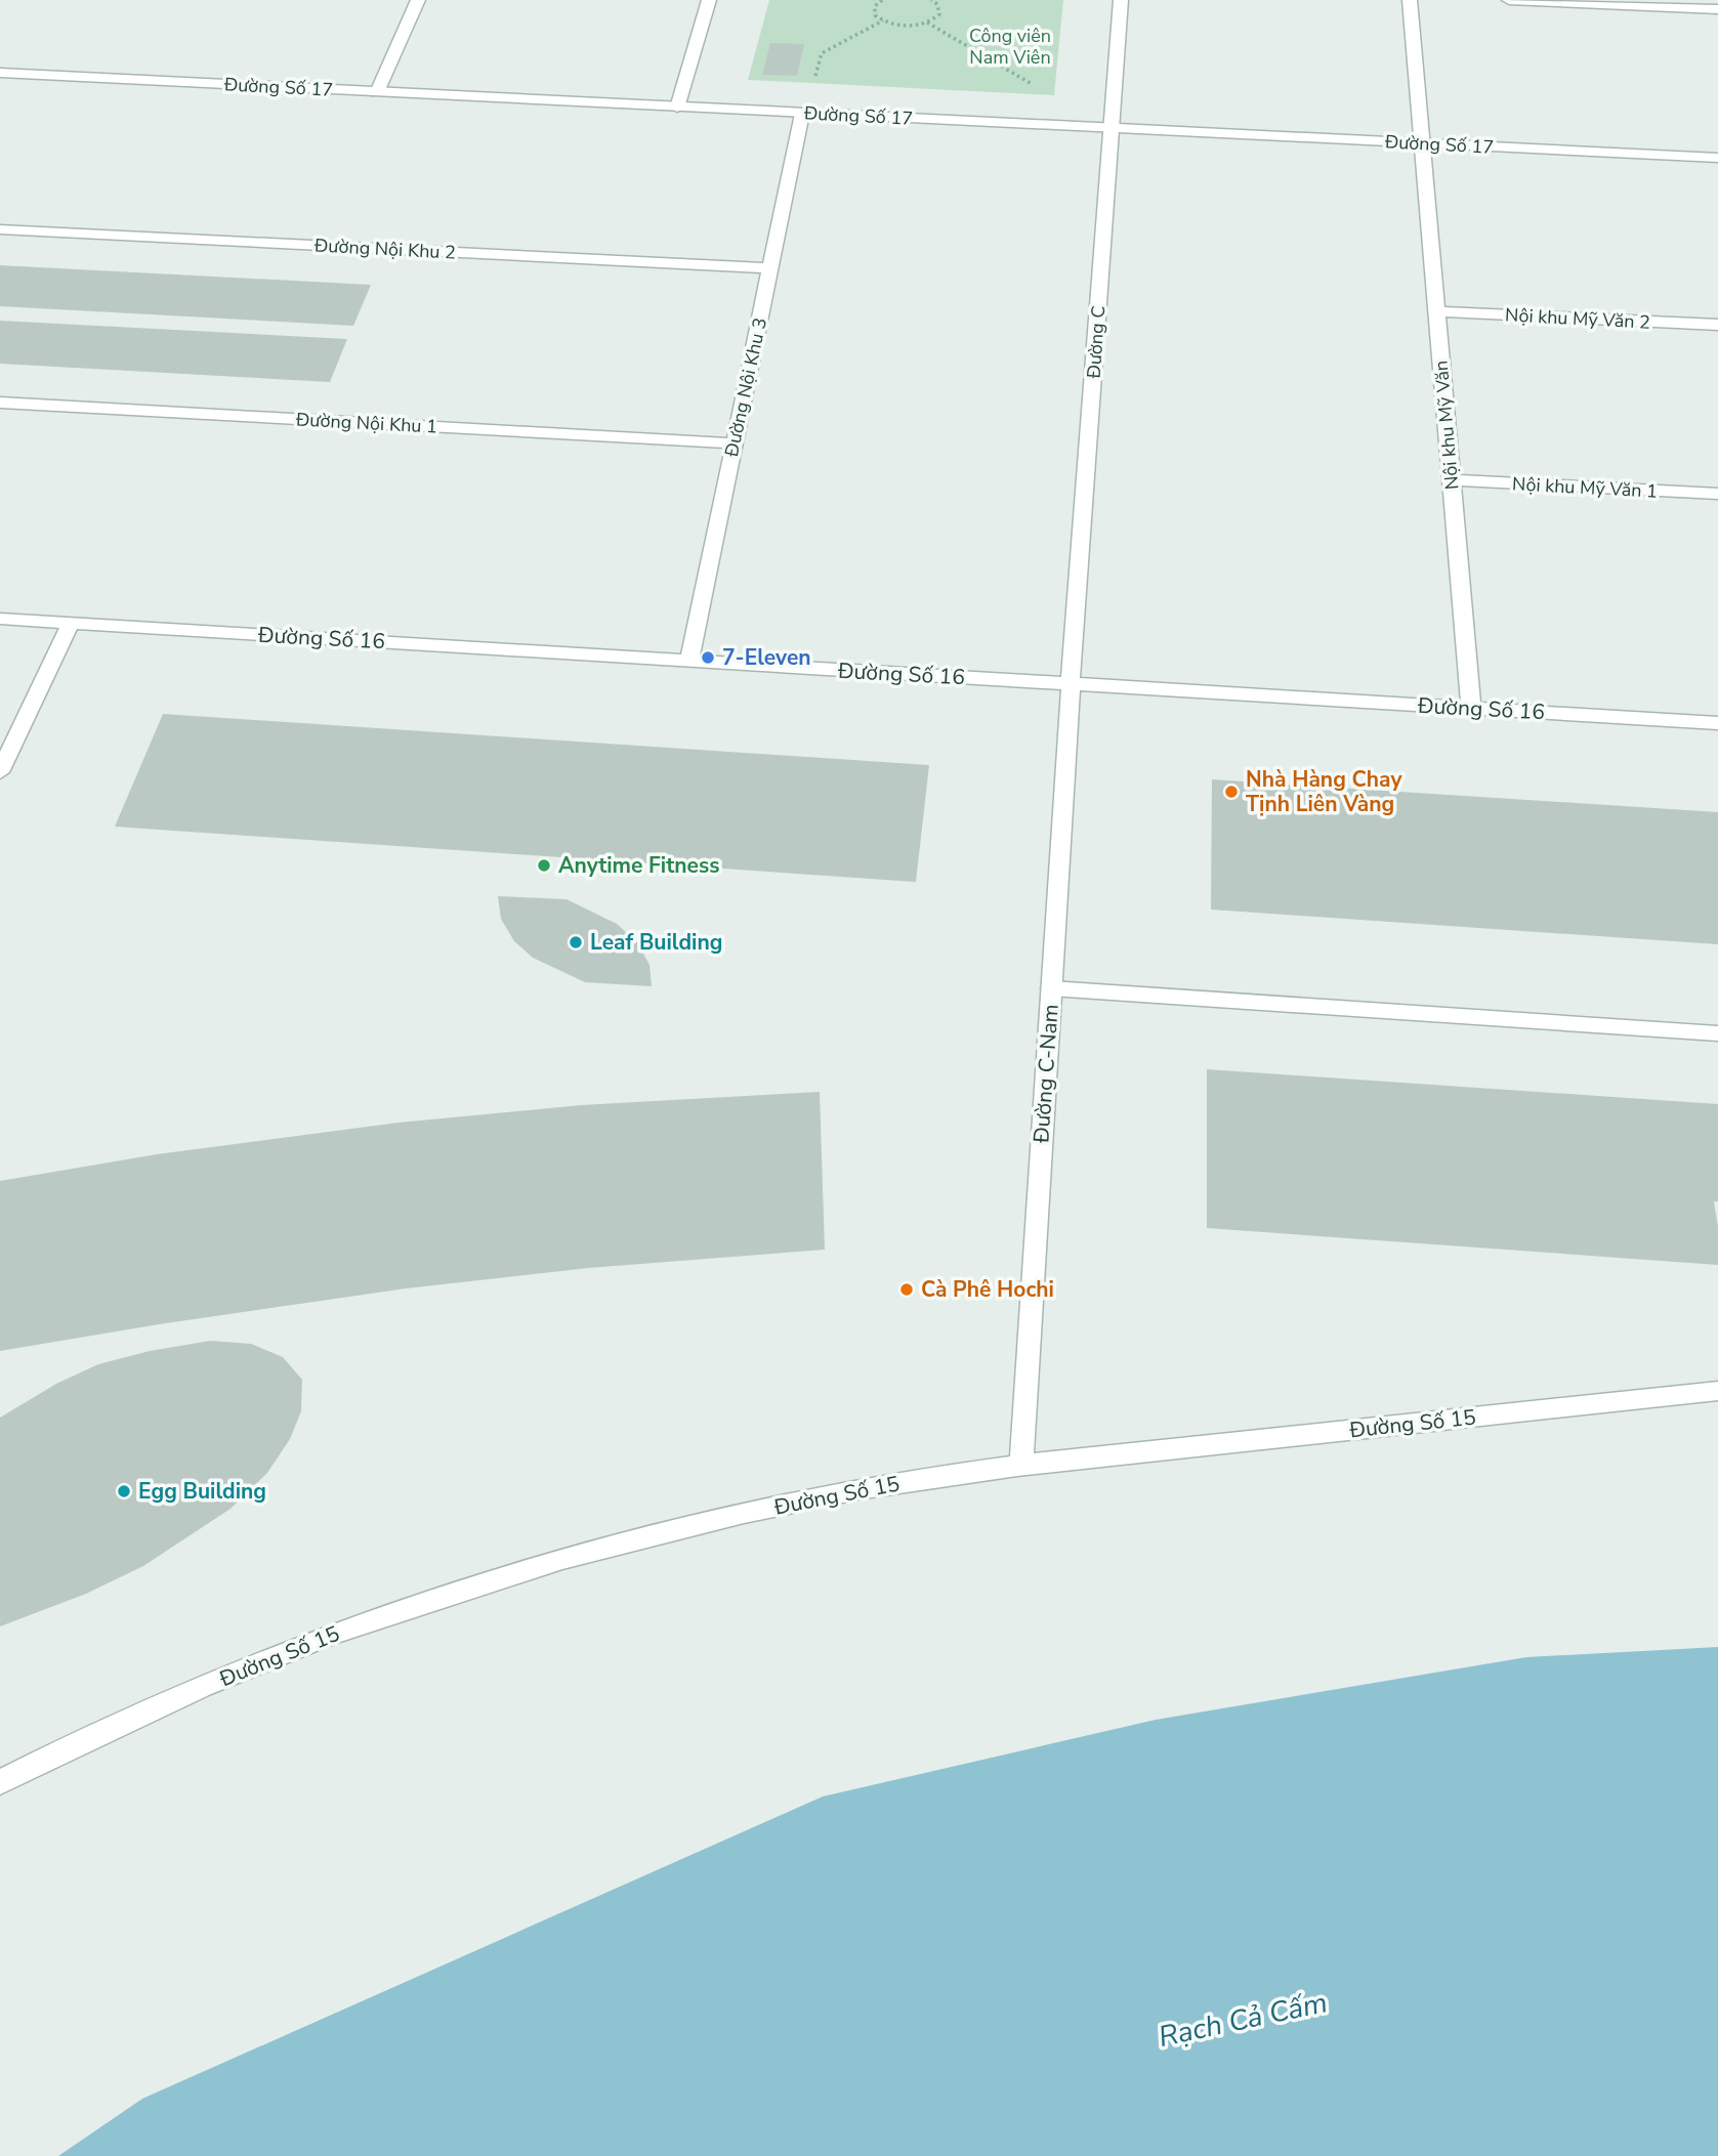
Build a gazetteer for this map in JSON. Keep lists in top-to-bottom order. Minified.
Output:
{"streets":{"street":["Đường Số 17","Đường Nội Khu 2","Nội khu Mỹ Văn 2","Đường C","Đường Nội Khu 3","Đường Nội Khu 1","Nội khu Mỹ Văn","Nội khu Mỹ Văn 1","Đường Số 16","Đường C-Nam","Đường Số 15"]},"crossings":[["Đường Số 17","Đường C"],["Đường Số 17","Đường Nội Khu 3"],["Đường Số 17","Nội khu Mỹ Văn"],["Đường Nội Khu 2","Đường Nội Khu 3"],["Nội khu Mỹ Văn 2","Nội khu Mỹ Văn"],["Đường C","Đường Số 16"],["Đường C","Đường C-Nam"],["Đường Nội Khu 3","Đường Nội Khu 1"],["Đường Nội Khu 3","Đường Số 16"],["Nội khu Mỹ Văn","Nội khu Mỹ Văn 1"],["Nội khu Mỹ Văn","Đường Số 16"],["Đường Số 16","Đường C-Nam"],["Đường C-Nam","Đường Số 15"]],"water":["Rạch Cả Cấm"],"parks":["Công viên Nam Viên"],"places":["7-Eleven","Nhà Hàng Chay Tịnh Liên Vàng","Anytime Fitness","Leaf Building","Cà Phê Hochi","Egg Building"]}
